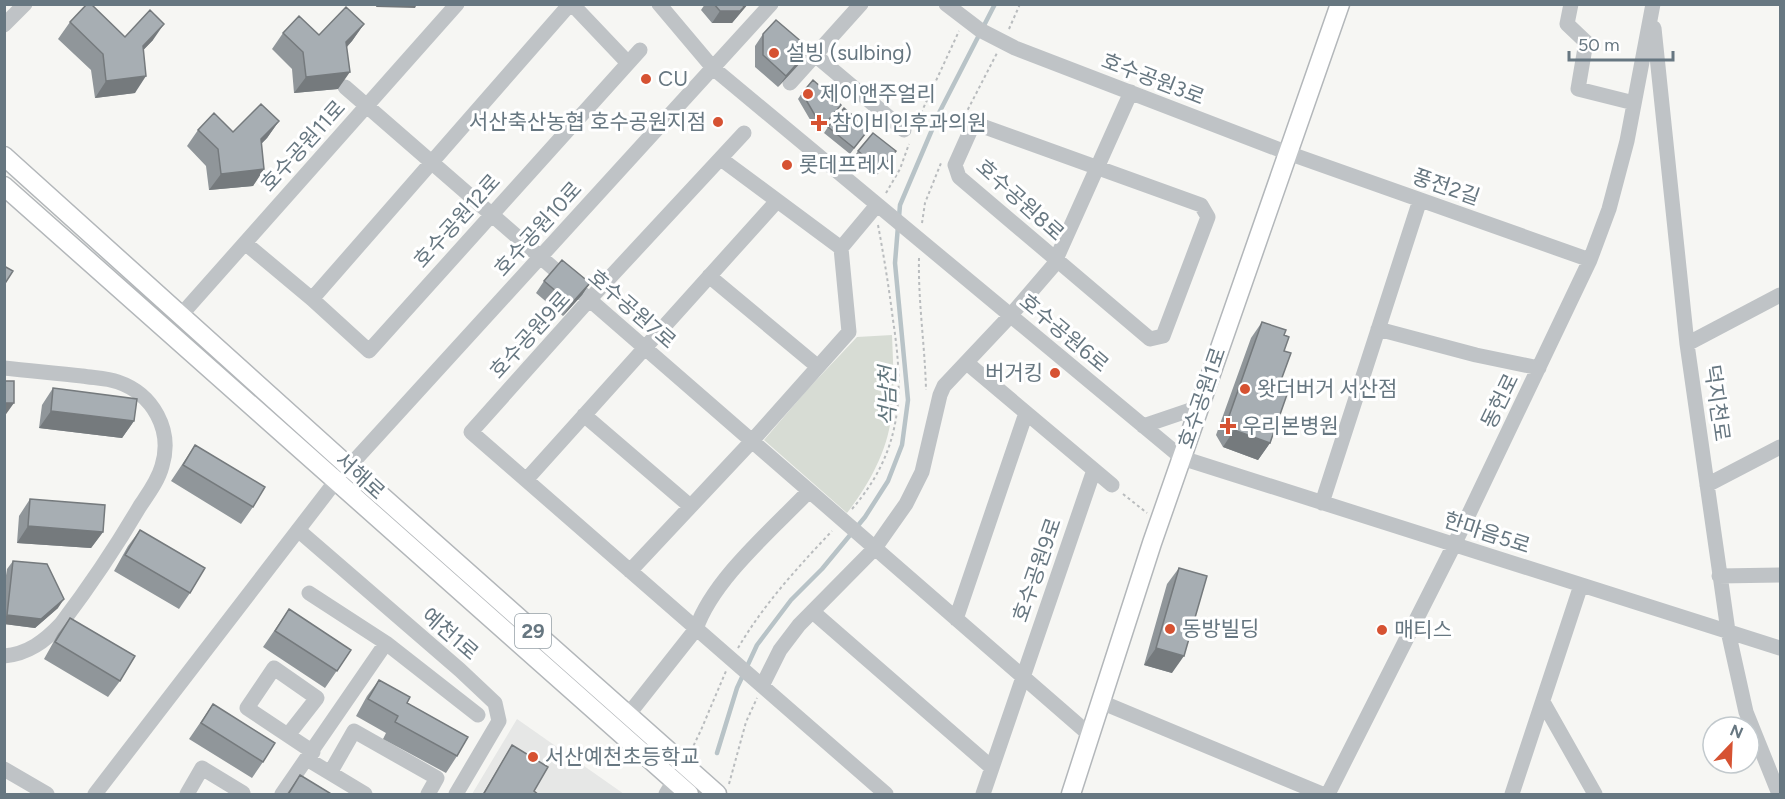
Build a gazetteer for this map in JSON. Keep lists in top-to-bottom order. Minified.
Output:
{"streets":{"main road":["호수공원1로","서해로","29"],"street":["호수공원3로","호수공원11로","풍전2길","호수공원8로","호수공원12로","호수공원10로","호수공원7로","호수공원6로","호수공원9로","동헌로","덕지천로","한마음5로","예천1로"]},"crossings":[["호수공원3로","풍전2길"],["호수공원3로","호수공원8로"],["호수공원3로","호수공원1로"],["호수공원11로","호수공원12로"],["호수공원11로","호수공원7로"],["호수공원11로","서해로"],["풍전2길","호수공원1로"],["풍전2길","동헌로"],["호수공원8로","호수공원6로"],["호수공원12로","호수공원7로"],["호수공원10로","호수공원7로"],["호수공원10로","서해로"],["호수공원7로","호수공원9로"],["호수공원6로","호수공원1로"],["호수공원6로","한마음5로"],["호수공원1로","한마음5로"],["동헌로","덕지천로"],["동헌로","한마음5로"],["덕지천로","한마음5로"]],"water":["석남천"],"places":{"other":["설빙 (sulbing)","CU","제이앤주얼리","서산축산농협 호수공원지점","롯데프레시","버거킹","왓더버거 서산점","동방빌딩","매티스","서산예천초등학교"],"health":["참이비인후과의원","우리본병원"]},"scale_bar":"50 m","north":"top right"}
